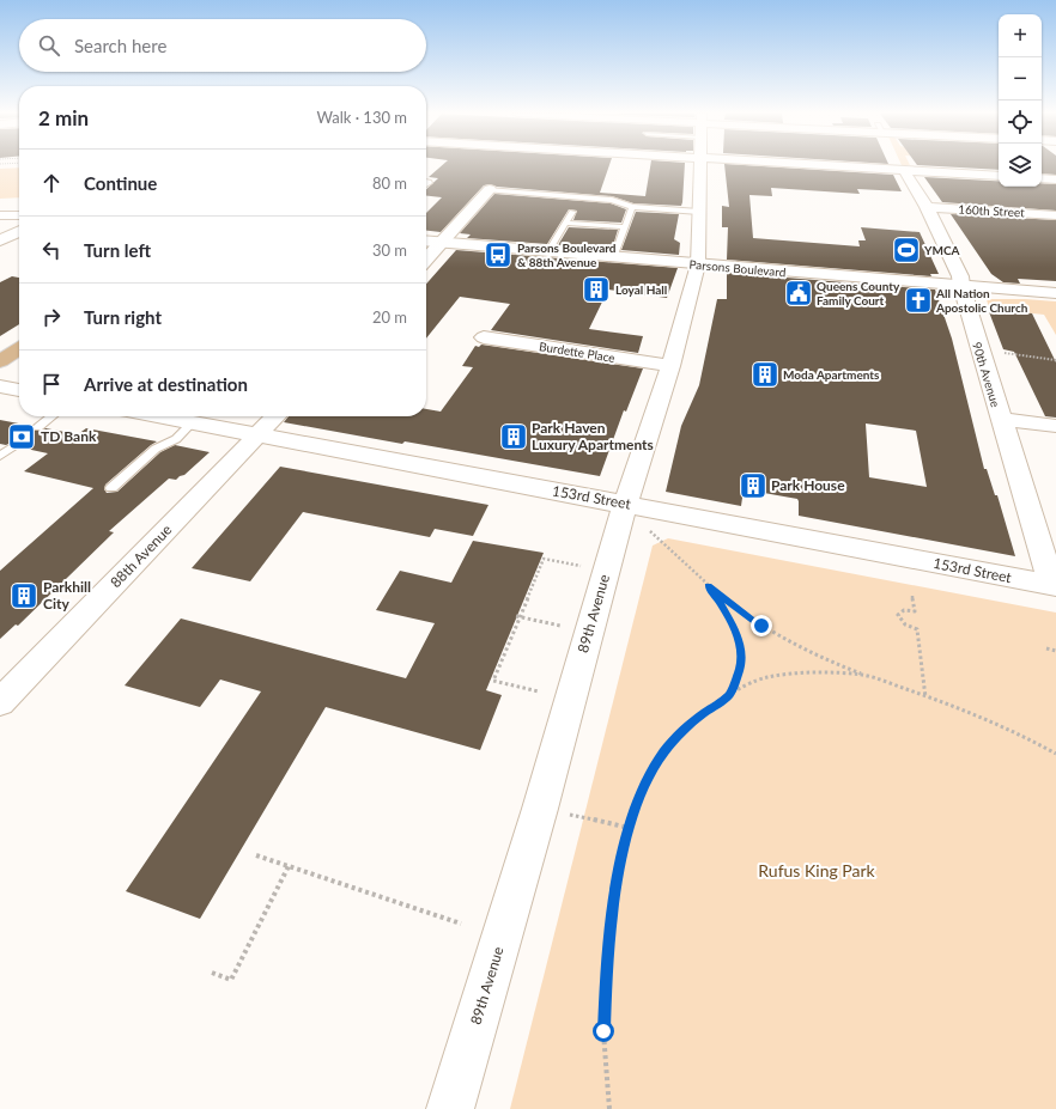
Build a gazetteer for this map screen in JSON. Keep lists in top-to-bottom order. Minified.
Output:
{"streets":{"street":["160th Street","Parsons Boulevard","Burdette Place","90th Avenue","153rd Street","88th Avenue","89th Avenue"]},"crossings":[["160th Street","90th Avenue"],["Parsons Boulevard","90th Avenue"],["Parsons Boulevard","89th Avenue"],["Burdette Place","89th Avenue"],["90th Avenue","153rd Street"],["153rd Street","88th Avenue"],["153rd Street","89th Avenue"]],"parks":["Rufus King Park"],"places":{"sports":["YMCA"],"bus stop":["Parsons Boulevard & 88th Avenue"],"building":["Loyal Hall","Moda Apartments","Park Haven Luxury Apartments","Park House","Parkhill City"],"public building":["Queens County Family Court"],"church":["All Nation Apostolic Church"],"bank":["TD Bank"]},"page":{"map_buttons":["+","−"],"search":"Search here","heading":["2 min","Walk · 130 m"],"list":[["Continue","80 m"],["Turn left","30 m"],["Turn right","20 m"],"Arrive at destination"]}}
